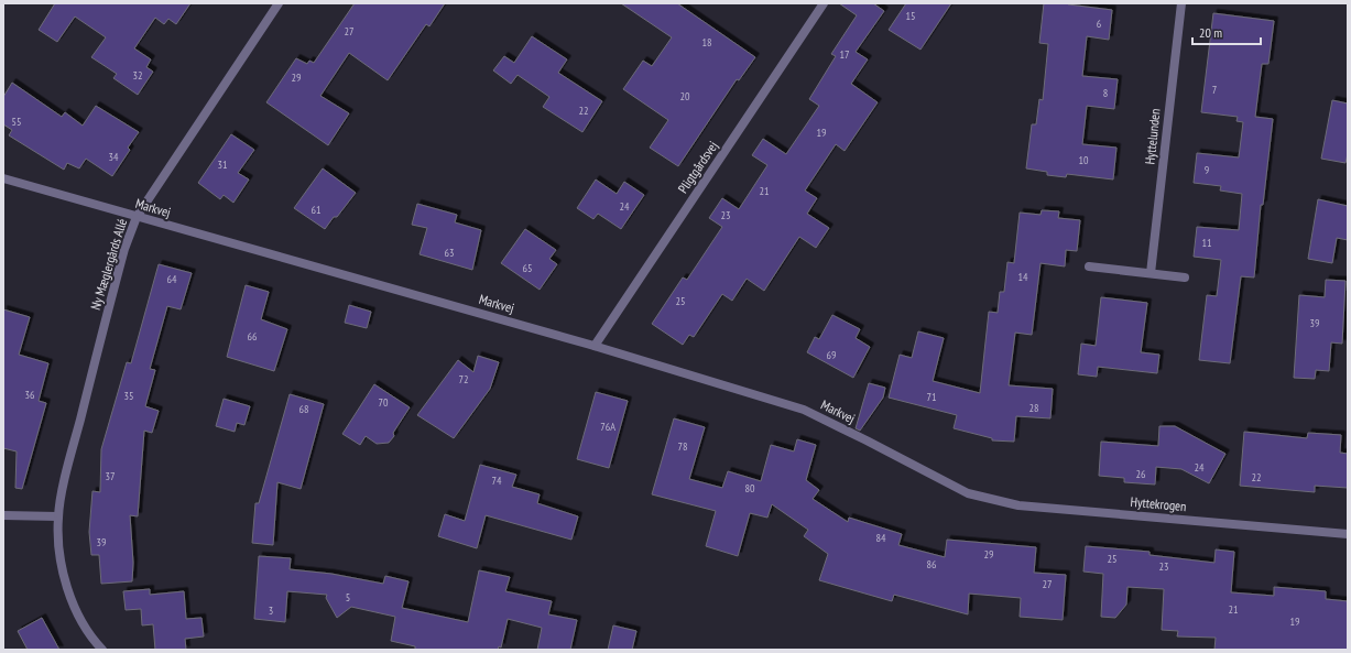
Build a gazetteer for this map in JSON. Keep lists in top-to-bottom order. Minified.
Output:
{"streets":{"street":["Hyttelunden","Pligtgårdsvej","Markvej","Ny Mæglergårds Allé","Hyttekrogen"]},"crossings":[["Pligtgårdsvej","Markvej"],["Markvej","Ny Mæglergårds Allé"],["Markvej","Hyttekrogen"]],"house_numbers":["15","6","27","18","17","32","29","7","8","20","22","55","19","34","10","31","9","21","24","61","23","11","63","65","14","64","25","39","66","69","72","36","35","71","70","28","68","76A","78","24","26","37","22","74","80","84","39","29","25","86","23","27","5","21","3","19"],"scale_bar":"20 m"}
